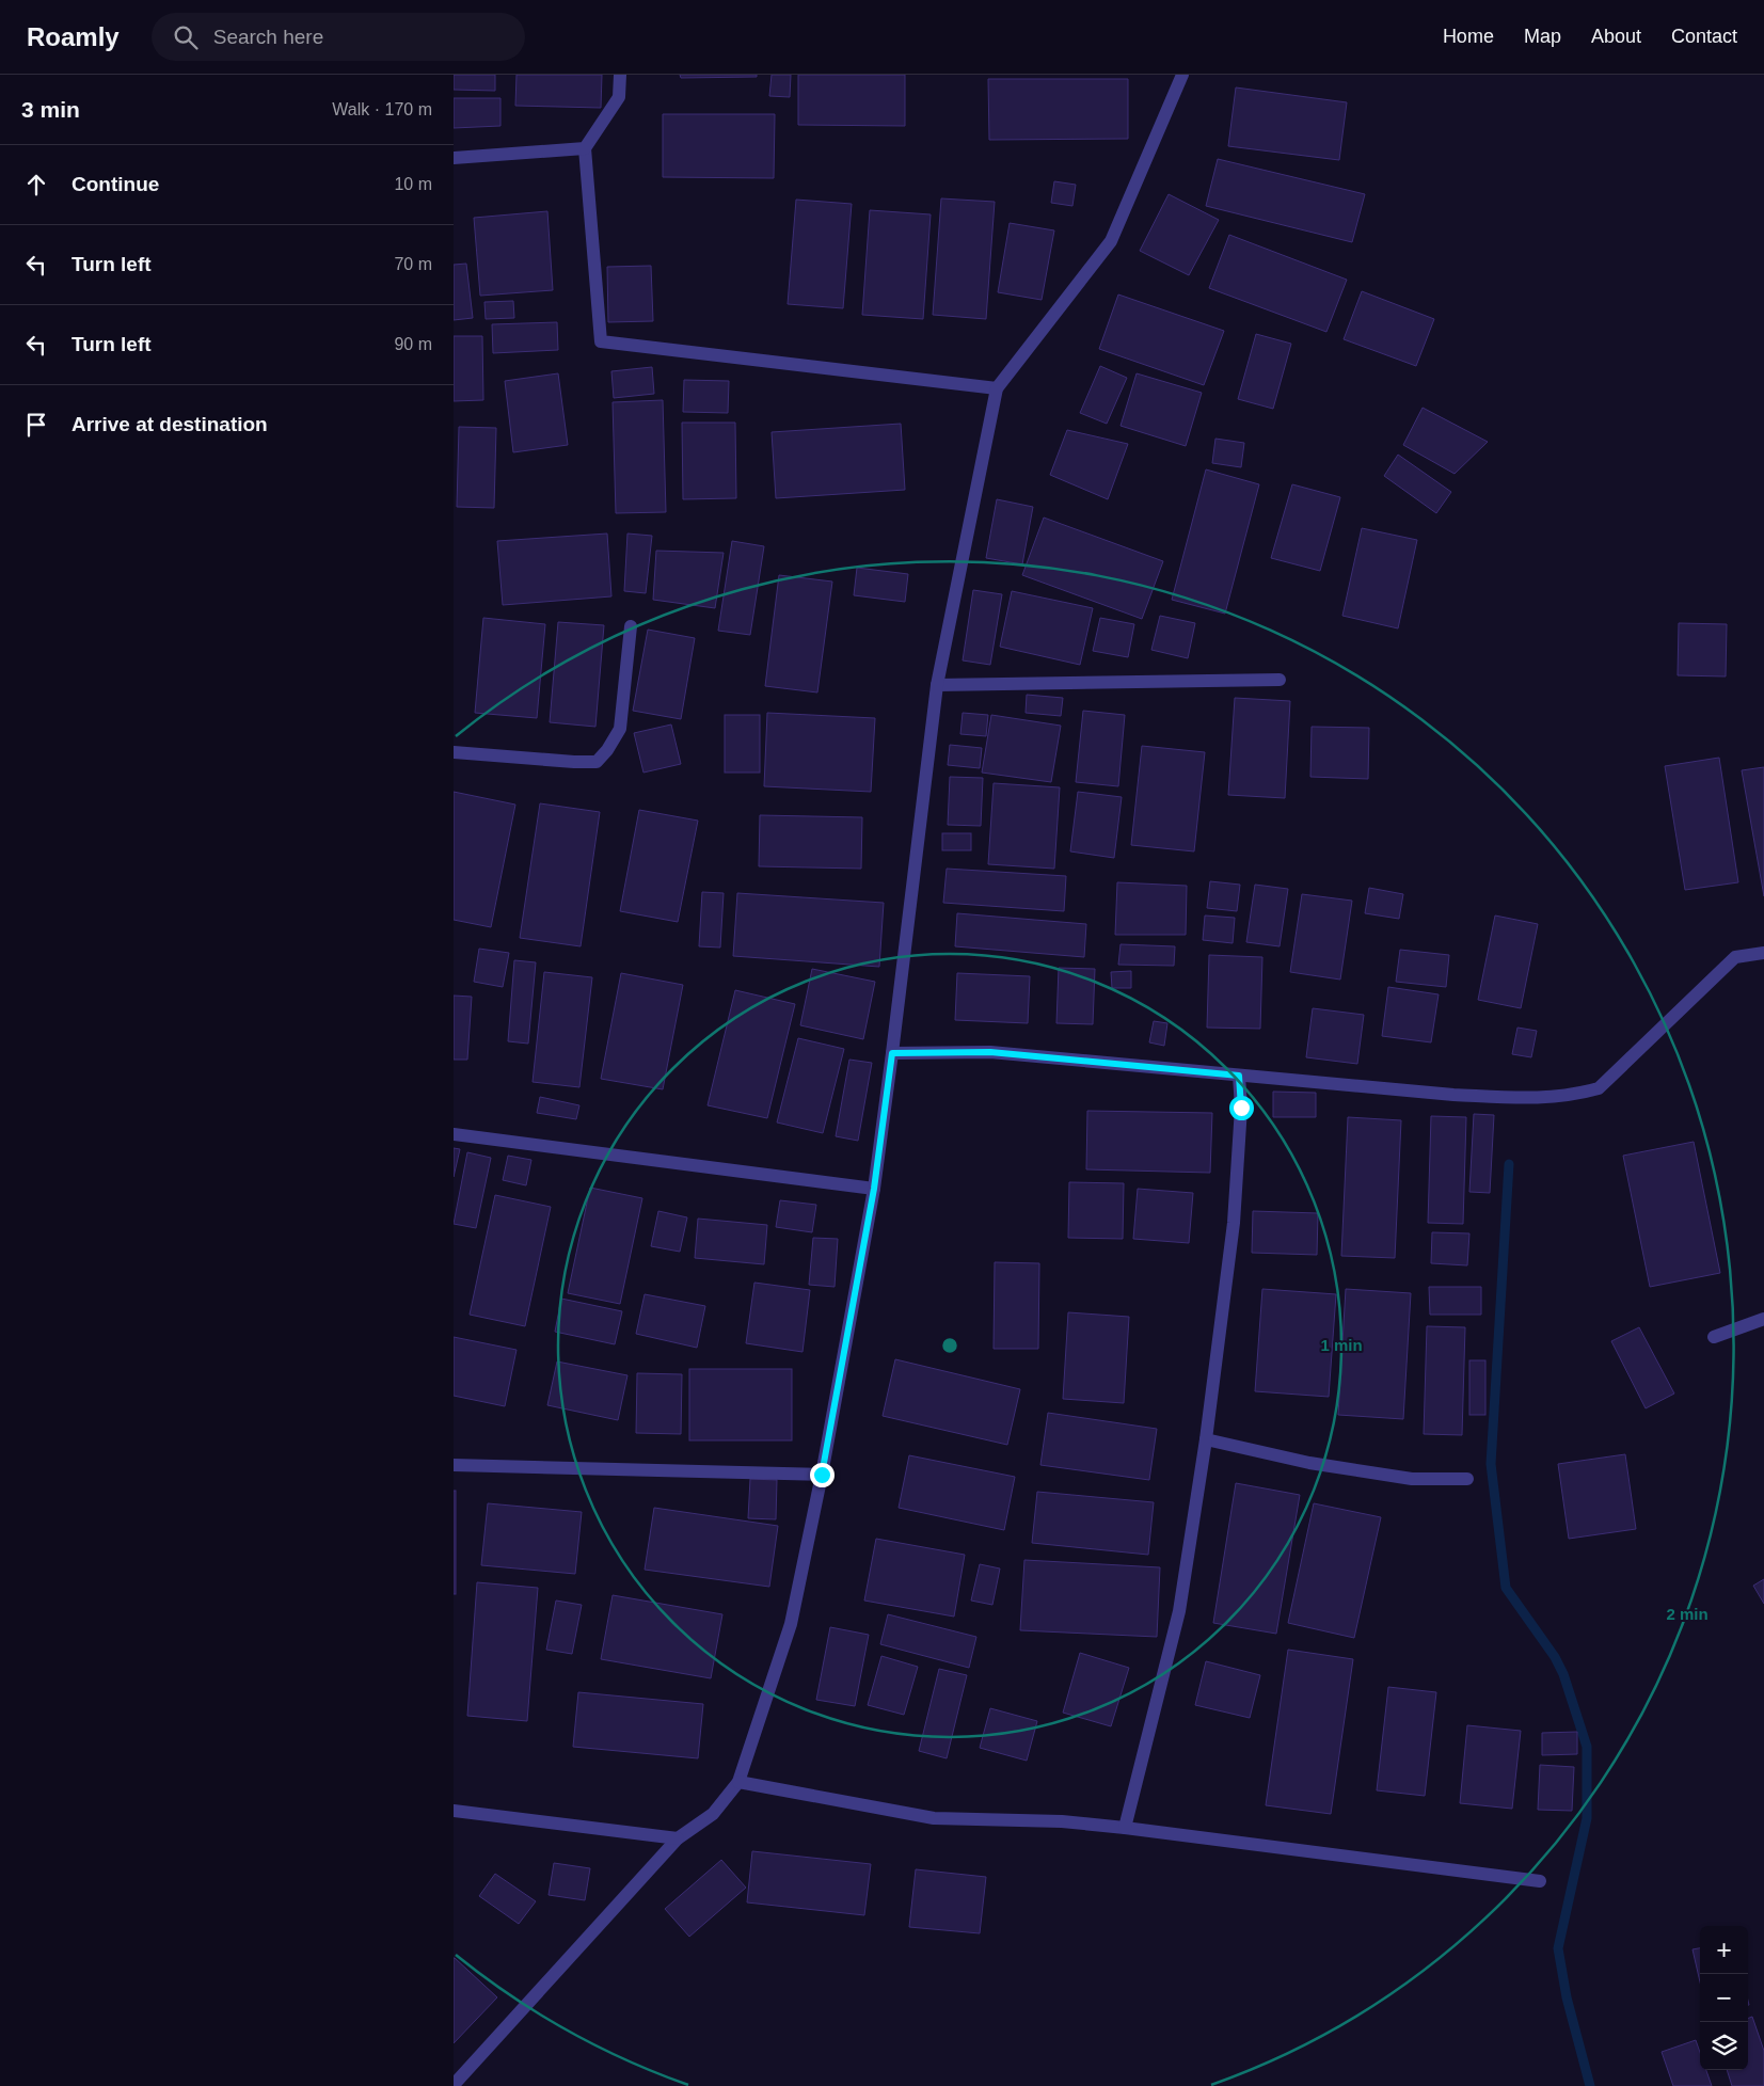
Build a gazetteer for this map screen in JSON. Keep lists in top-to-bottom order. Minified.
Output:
{"page":{"header":"Roamly","search":"Search here","nav":["Home","Map","About","Contact"],"heading":["3 min","Walk · 170 m"],"list":[["Continue","10 m"],["Turn left","70 m"],["Turn left","90 m"],"Arrive at destination"],"map_buttons":["+","−"]},"rings":["1 min","2 min"]}
